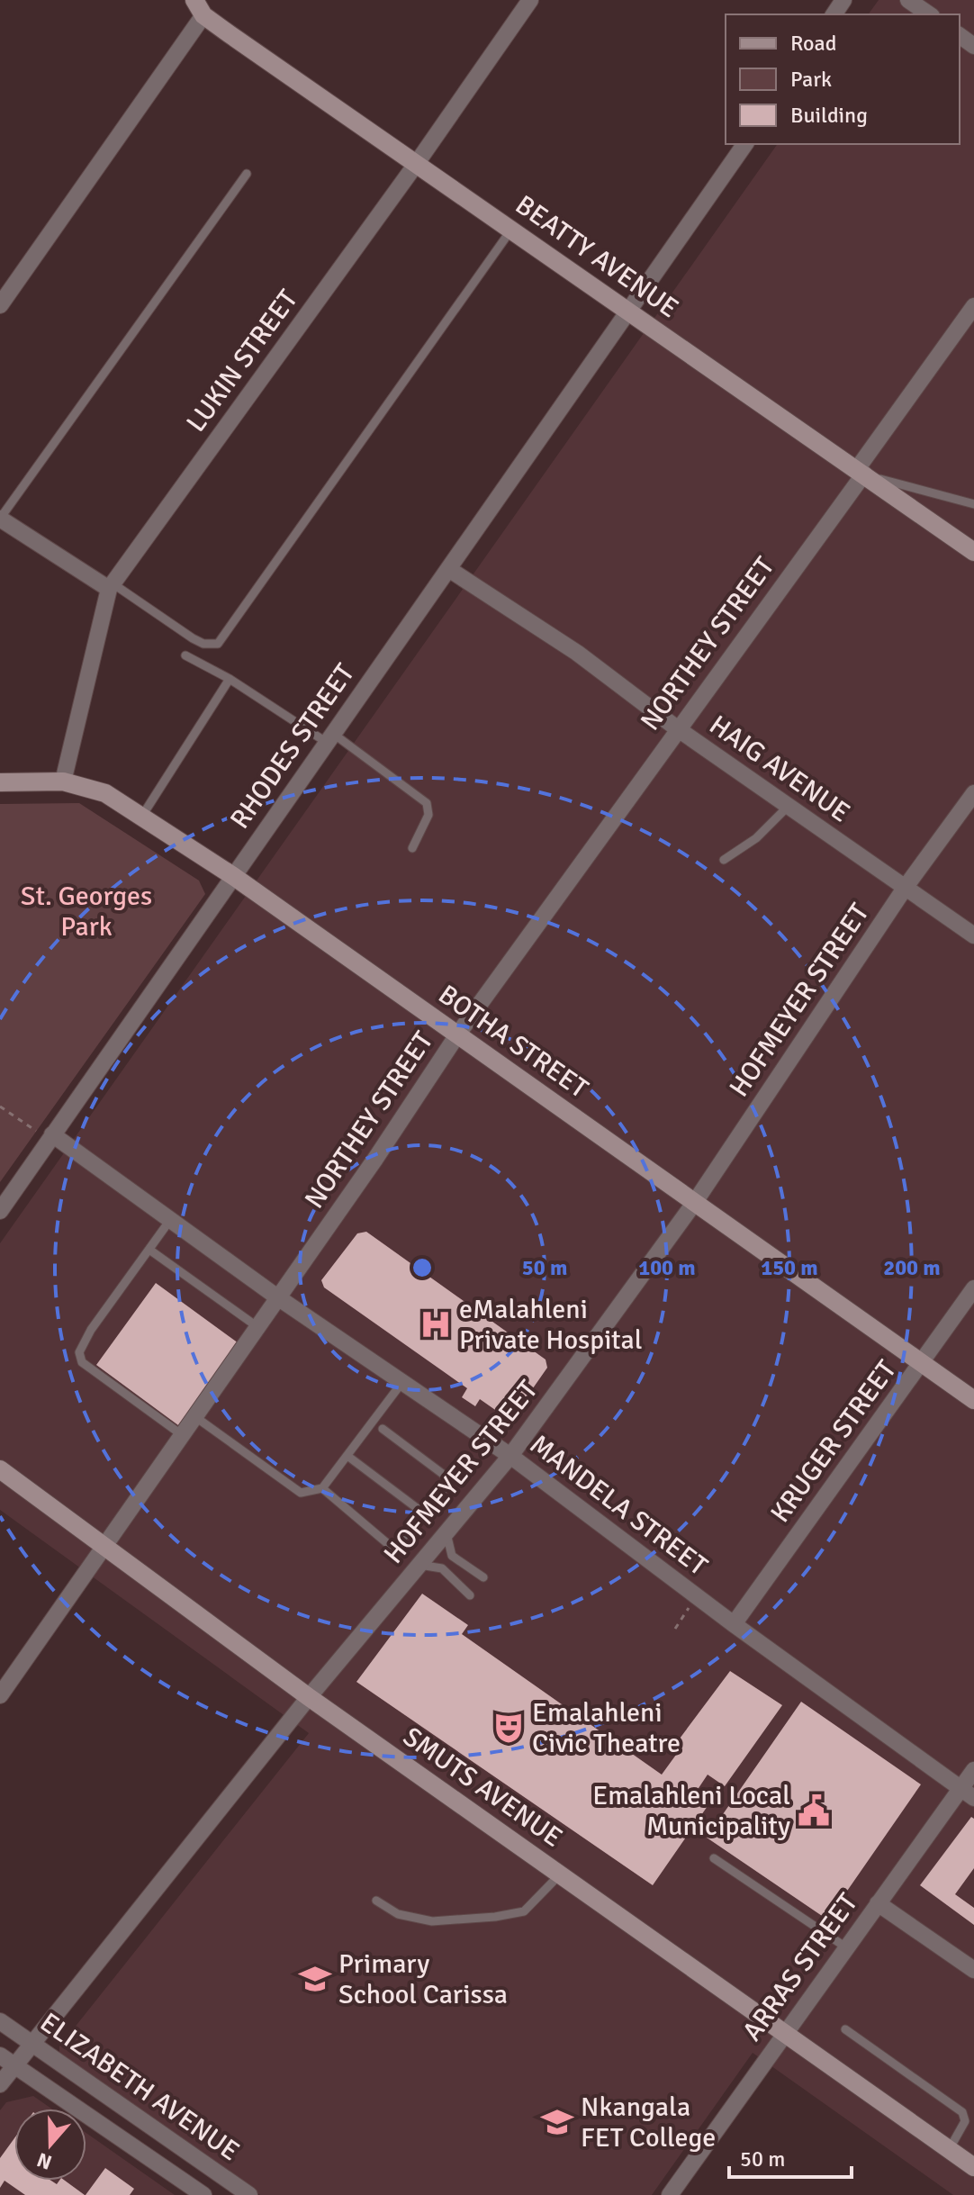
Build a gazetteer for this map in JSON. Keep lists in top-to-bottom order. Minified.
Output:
{"streets":{"main road":["BEATTY AVENUE","BOTHA STREET","SMUTS AVENUE"],"street":["LUKIN STREET","NORTHEY STREET","RHODES STREET","HAIG AVENUE","HOFMEYER STREET","KRUGER STREET","MANDELA STREET","ARRAS STREET","ELIZABETH AVENUE"]},"crossings":[["BEATTY AVENUE","LUKIN STREET"],["BEATTY AVENUE","NORTHEY STREET"],["BEATTY AVENUE","RHODES STREET"],["LUKIN STREET","BOTHA STREET"],["NORTHEY STREET","HAIG AVENUE"],["NORTHEY STREET","BOTHA STREET"],["NORTHEY STREET","MANDELA STREET"],["NORTHEY STREET","SMUTS AVENUE"],["RHODES STREET","HAIG AVENUE"],["RHODES STREET","BOTHA STREET"],["RHODES STREET","MANDELA STREET"],["HAIG AVENUE","HOFMEYER STREET"],["HOFMEYER STREET","BOTHA STREET"],["HOFMEYER STREET","MANDELA STREET"],["HOFMEYER STREET","SMUTS AVENUE"],["HOFMEYER STREET","ELIZABETH AVENUE"],["BOTHA STREET","KRUGER STREET"],["KRUGER STREET","MANDELA STREET"],["MANDELA STREET","ARRAS STREET"],["SMUTS AVENUE","ARRAS STREET"]],"parks":["St. Georges Park"],"places":{"hospital":["eMalahleni Private Hospital"],"theatre":["Emalahleni Civic Theatre"],"public building":["Emalahleni Local Municipality"],"school or university":["Primary School Carissa","Nkangala FET College"]},"legend":["Road","Park","Building"],"scale_bar":"50 m","north":"bottom","rings":["50 m","100 m","150 m","200 m"]}
